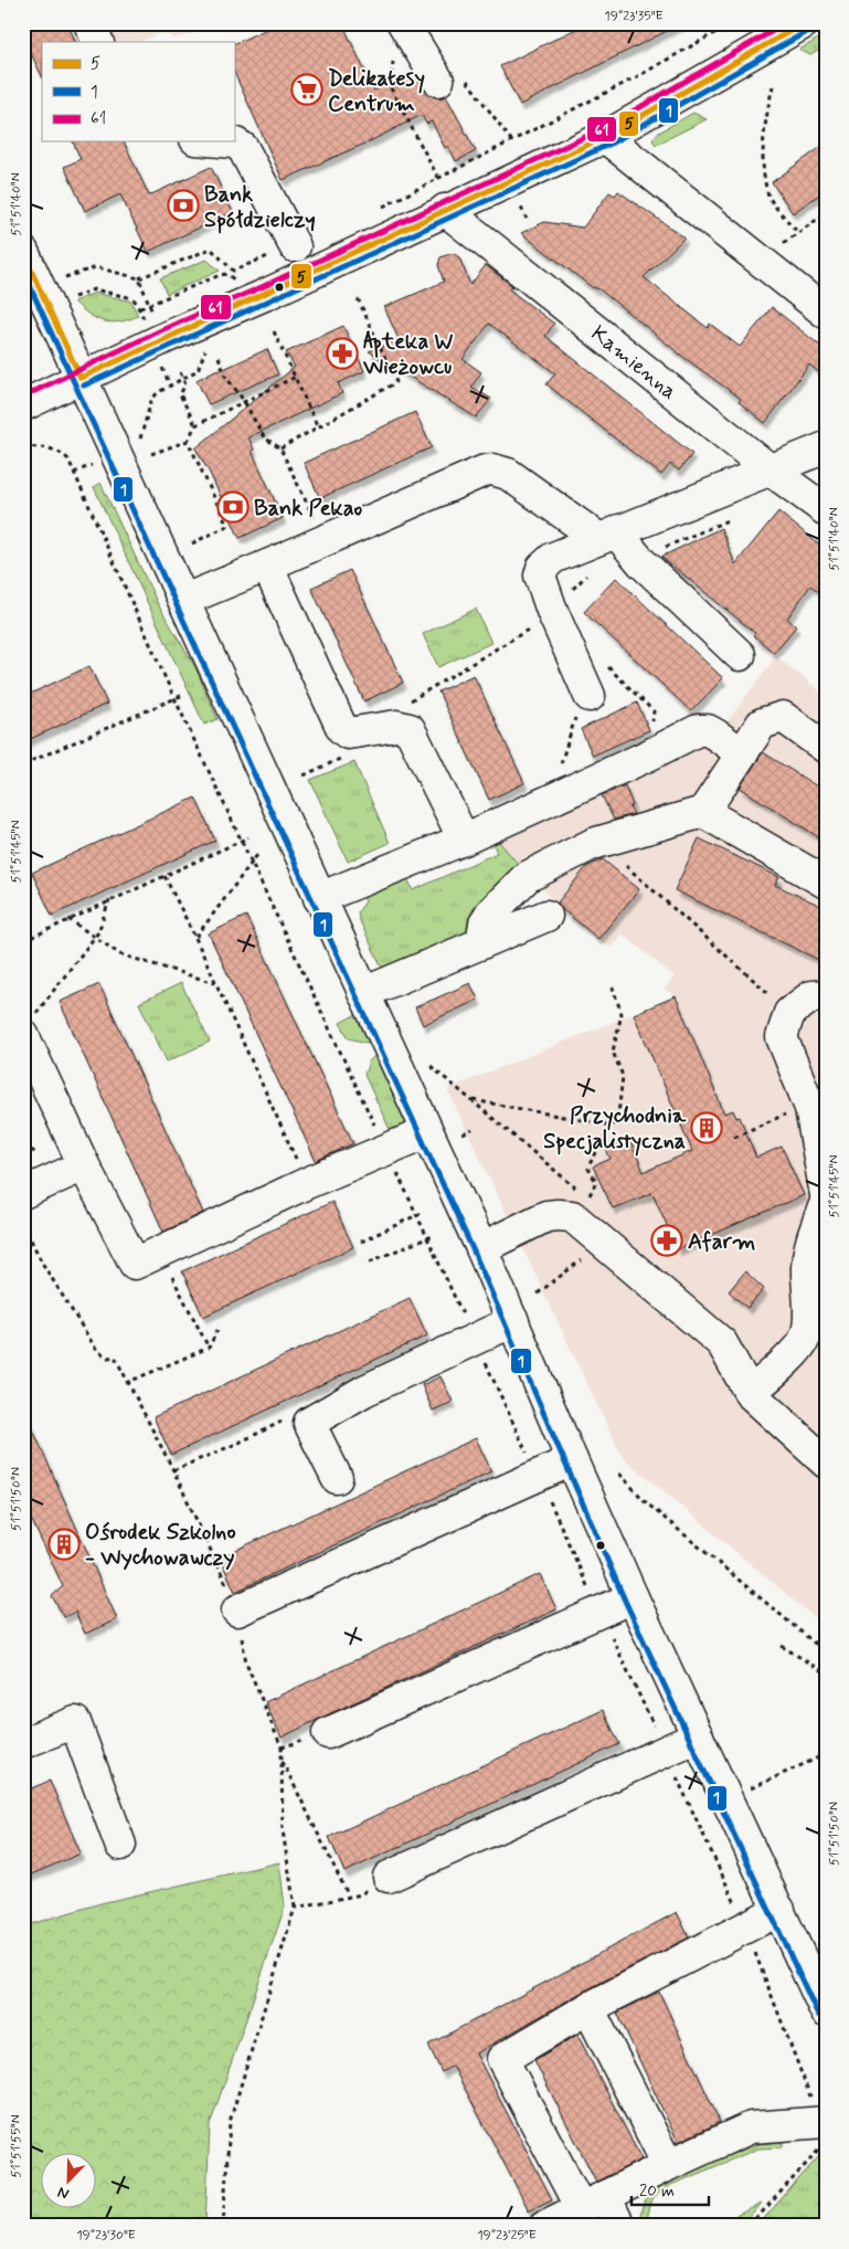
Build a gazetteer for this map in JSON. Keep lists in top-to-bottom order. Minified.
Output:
{"streets":{"street":["Kamienna"]},"places":{"supermarket":["Delikatesy Centrum"],"bank":["Bank Spółdzielczy","Bank Pekao"],"pharmacy":["Apteka W Wieżowcu","Afarm"],"building":["Przychodnia Specjalistyczna","Ośrodek Szkolno - Wychowawczy"]},"lines":["transit line 5","transit line 61","transit line 1"],"legend":["5","1","61"],"scale_bar":"20 m","north":"bottom left","coordinates":["19°23'35\"E","51°51'40\"N","51°51'45\"N","51°51'50\"N","51°51'55\"N","19°23'30\"E","19°23'25\"E"]}
